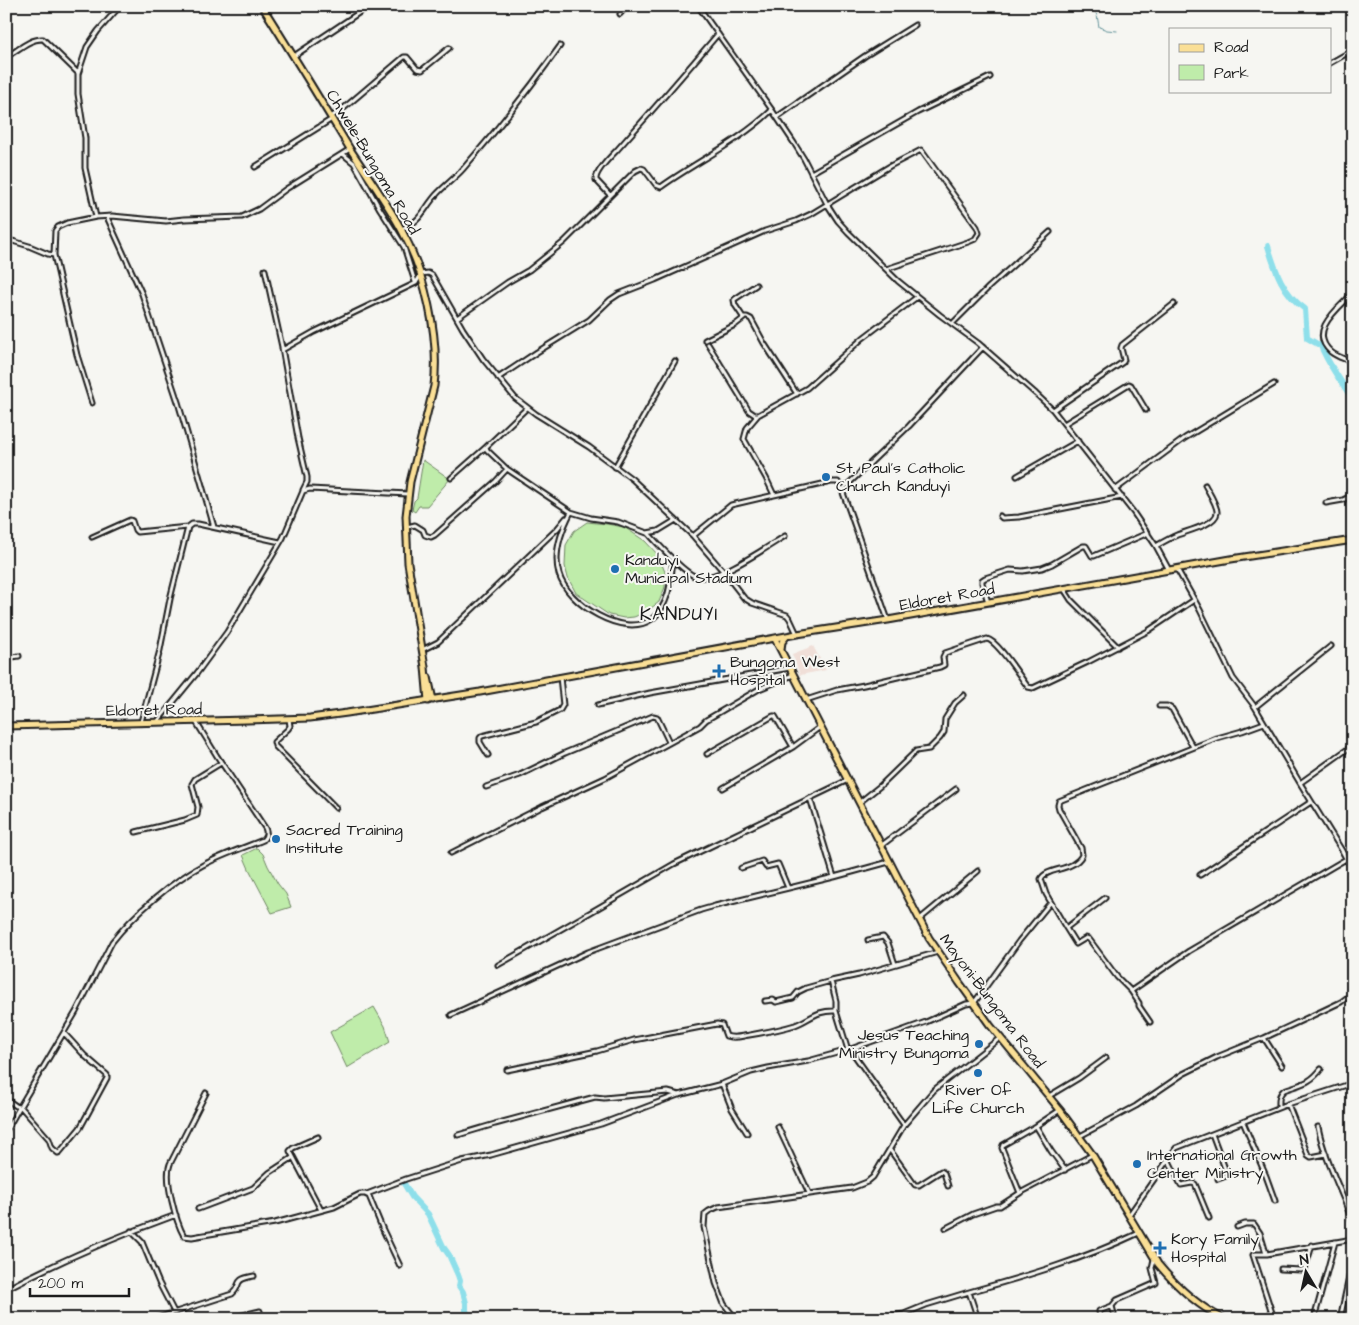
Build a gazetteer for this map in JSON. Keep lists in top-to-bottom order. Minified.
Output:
{"streets":{"main road":["Chwele-Bungoma Road","Eldoret Road","Mayoni-Bungoma Road"]},"crossings":[["Chwele-Bungoma Road","Eldoret Road"]],"districts":["KANDUYI"],"places":{"other":["St. Paul's Catholic Church Kanduyi","Kanduyi Municipal Stadium","Sacred Training Institute","Jesus Teaching Ministry Bungoma","River Of Life Church","International Growth Center Ministry"],"health":["Bungoma West Hospital","Kory Family Hospital"]},"legend":["Road","Park"],"scale_bar":"200 m","north":"top"}
